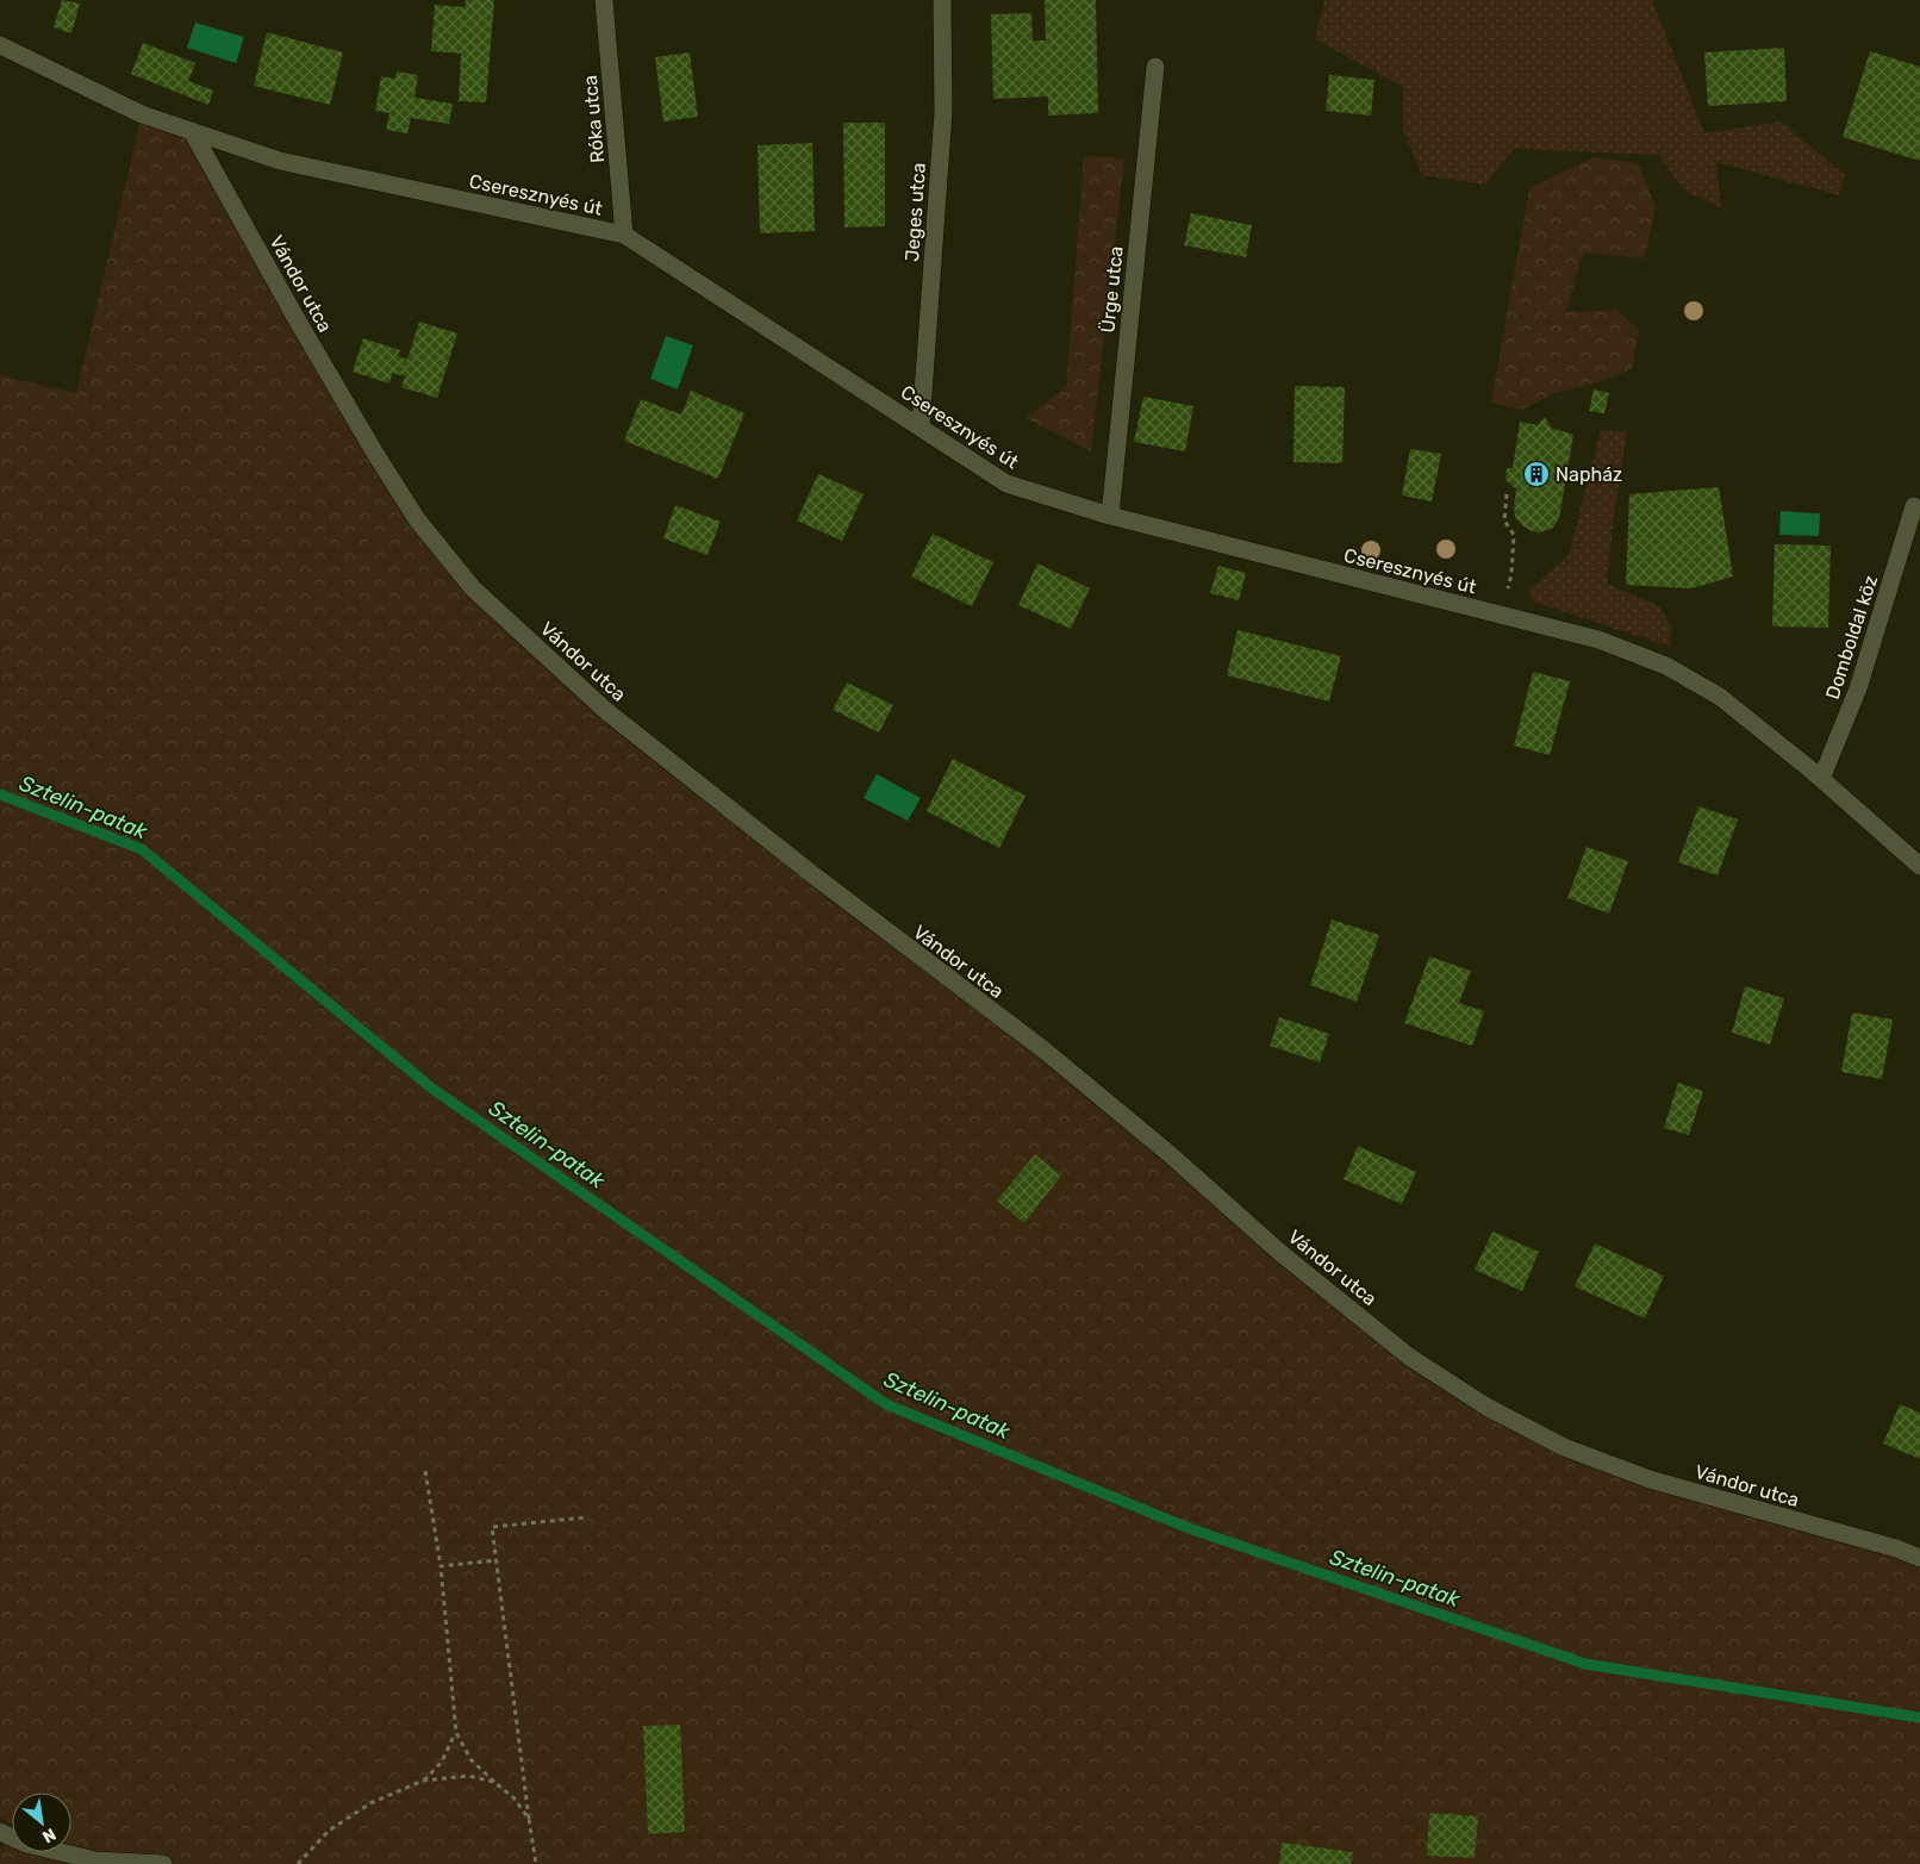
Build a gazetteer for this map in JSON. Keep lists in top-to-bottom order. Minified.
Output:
{"streets":{"street":["Róka utca","Cseresznyés út","Jeges utca","Vándor utca","Ürge utca","Domboldal köz"]},"crossings":[["Róka utca","Cseresznyés út"],["Cseresznyés út","Jeges utca"],["Cseresznyés út","Vándor utca"],["Cseresznyés út","Ürge utca"],["Cseresznyés út","Domboldal köz"]],"water":["Sztelin-patak"],"places":{"building":["Napház"]},"north":"bottom right"}
